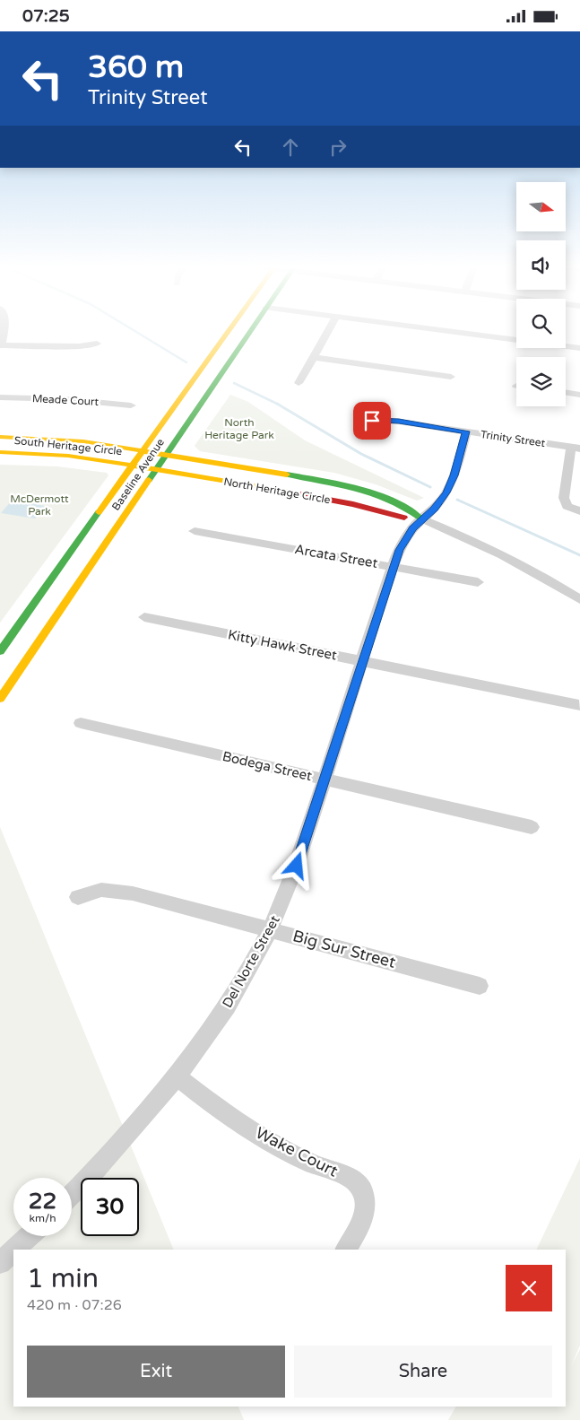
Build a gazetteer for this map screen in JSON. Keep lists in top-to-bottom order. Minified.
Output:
{"streets":{"main road":["South Heritage Circle","Baseline Avenue","North Heritage Circle"],"street":["Meade Court","Trinity Street","Arcata Street","Kitty Hawk Street","Bodega Street","Big Sur Street","Del Norte Street","Wake Court"]},"crossings":[["Trinity Street","Del Norte Street"],["South Heritage Circle","Baseline Avenue"],["South Heritage Circle","North Heritage Circle"],["Baseline Avenue","North Heritage Circle"],["North Heritage Circle","Del Norte Street"],["Arcata Street","Del Norte Street"],["Kitty Hawk Street","Del Norte Street"],["Bodega Street","Del Norte Street"],["Big Sur Street","Del Norte Street"],["Del Norte Street","Wake Court"]],"parks":["North Heritage Park","McDermott Park"],"north":"right","page":{"status":"07:25","turn":["360 m","Trinity Street"],"speed":"22 km/h","limit":"30","heading":["1 min","420 m · 07:26"],"buttons":["Exit","Share"]}}
